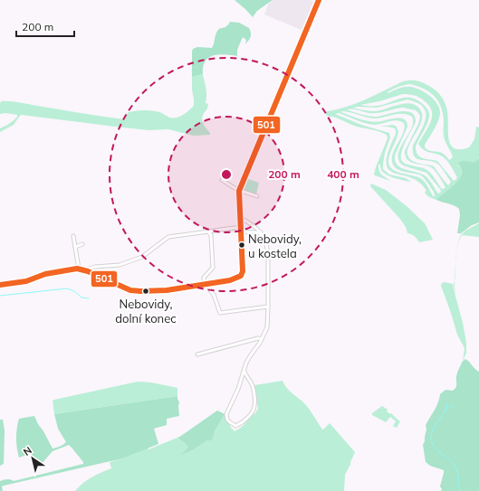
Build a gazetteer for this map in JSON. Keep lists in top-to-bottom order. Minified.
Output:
{"places":["Nebovidy, u kostela","Nebovidy, dolní konec"],"lines":["transit line 501"],"scale_bar":"200 m","north":"top left","rings":["200 m","400 m"]}
